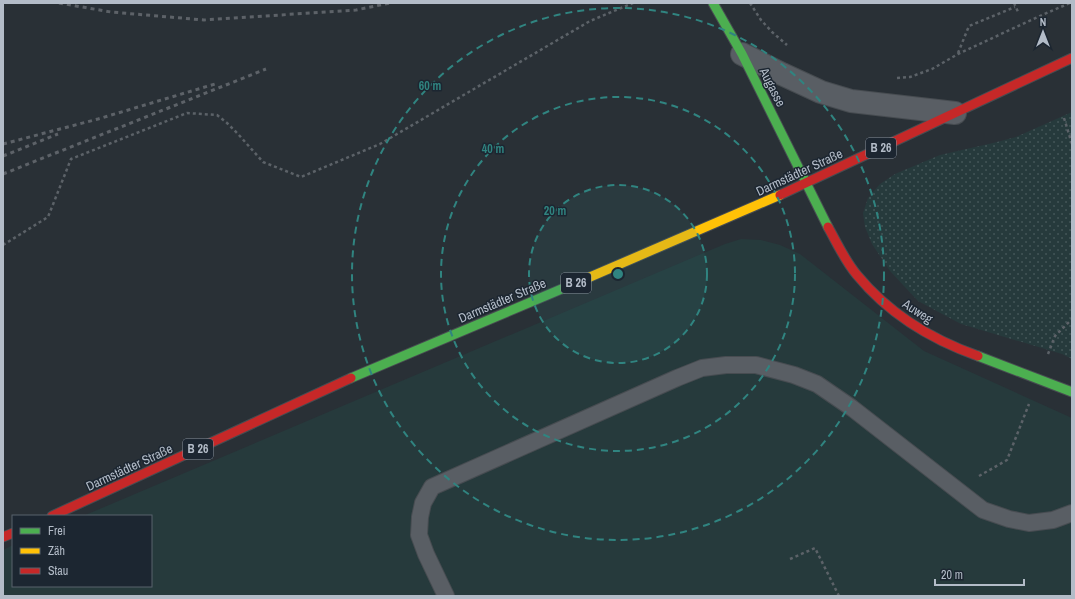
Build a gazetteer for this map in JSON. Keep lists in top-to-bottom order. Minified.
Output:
{"streets":{"main road":["Augasse","B 26","Darmstädter Straße","Auweg"]},"crossings":[["Augasse","Darmstädter Straße"],["Augasse","Auweg"],["Darmstädter Straße","Auweg"]],"legend":["Frei","Zäh","Stau"],"scale_bar":"20 m","north":"top","rings":["60 m","40 m","20 m"]}
